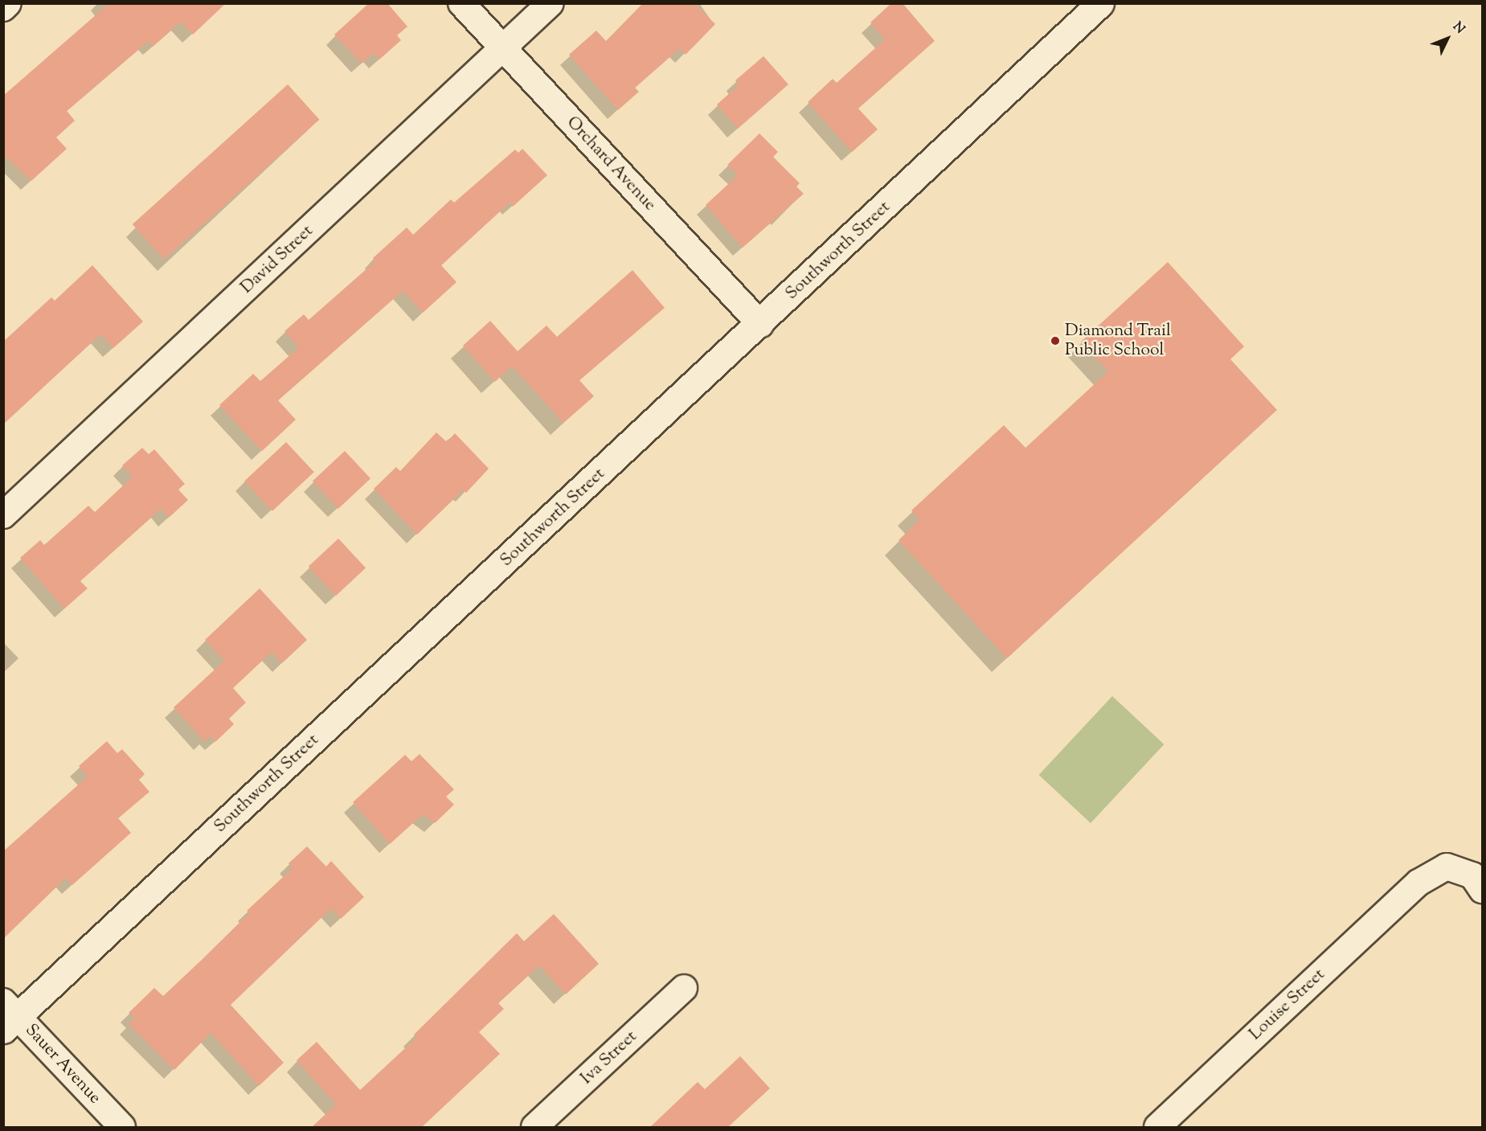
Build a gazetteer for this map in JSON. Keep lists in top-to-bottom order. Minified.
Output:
{"streets":{"main road":["Southworth Street"],"street":["Orchard Avenue","David Street","Louise Street","Iva Street","Sauer Avenue"]},"crossings":[["Orchard Avenue","Southworth Street"],["Orchard Avenue","David Street"],["Southworth Street","Sauer Avenue"]],"places":["Diamond Trail Public School"],"north":"top right"}
